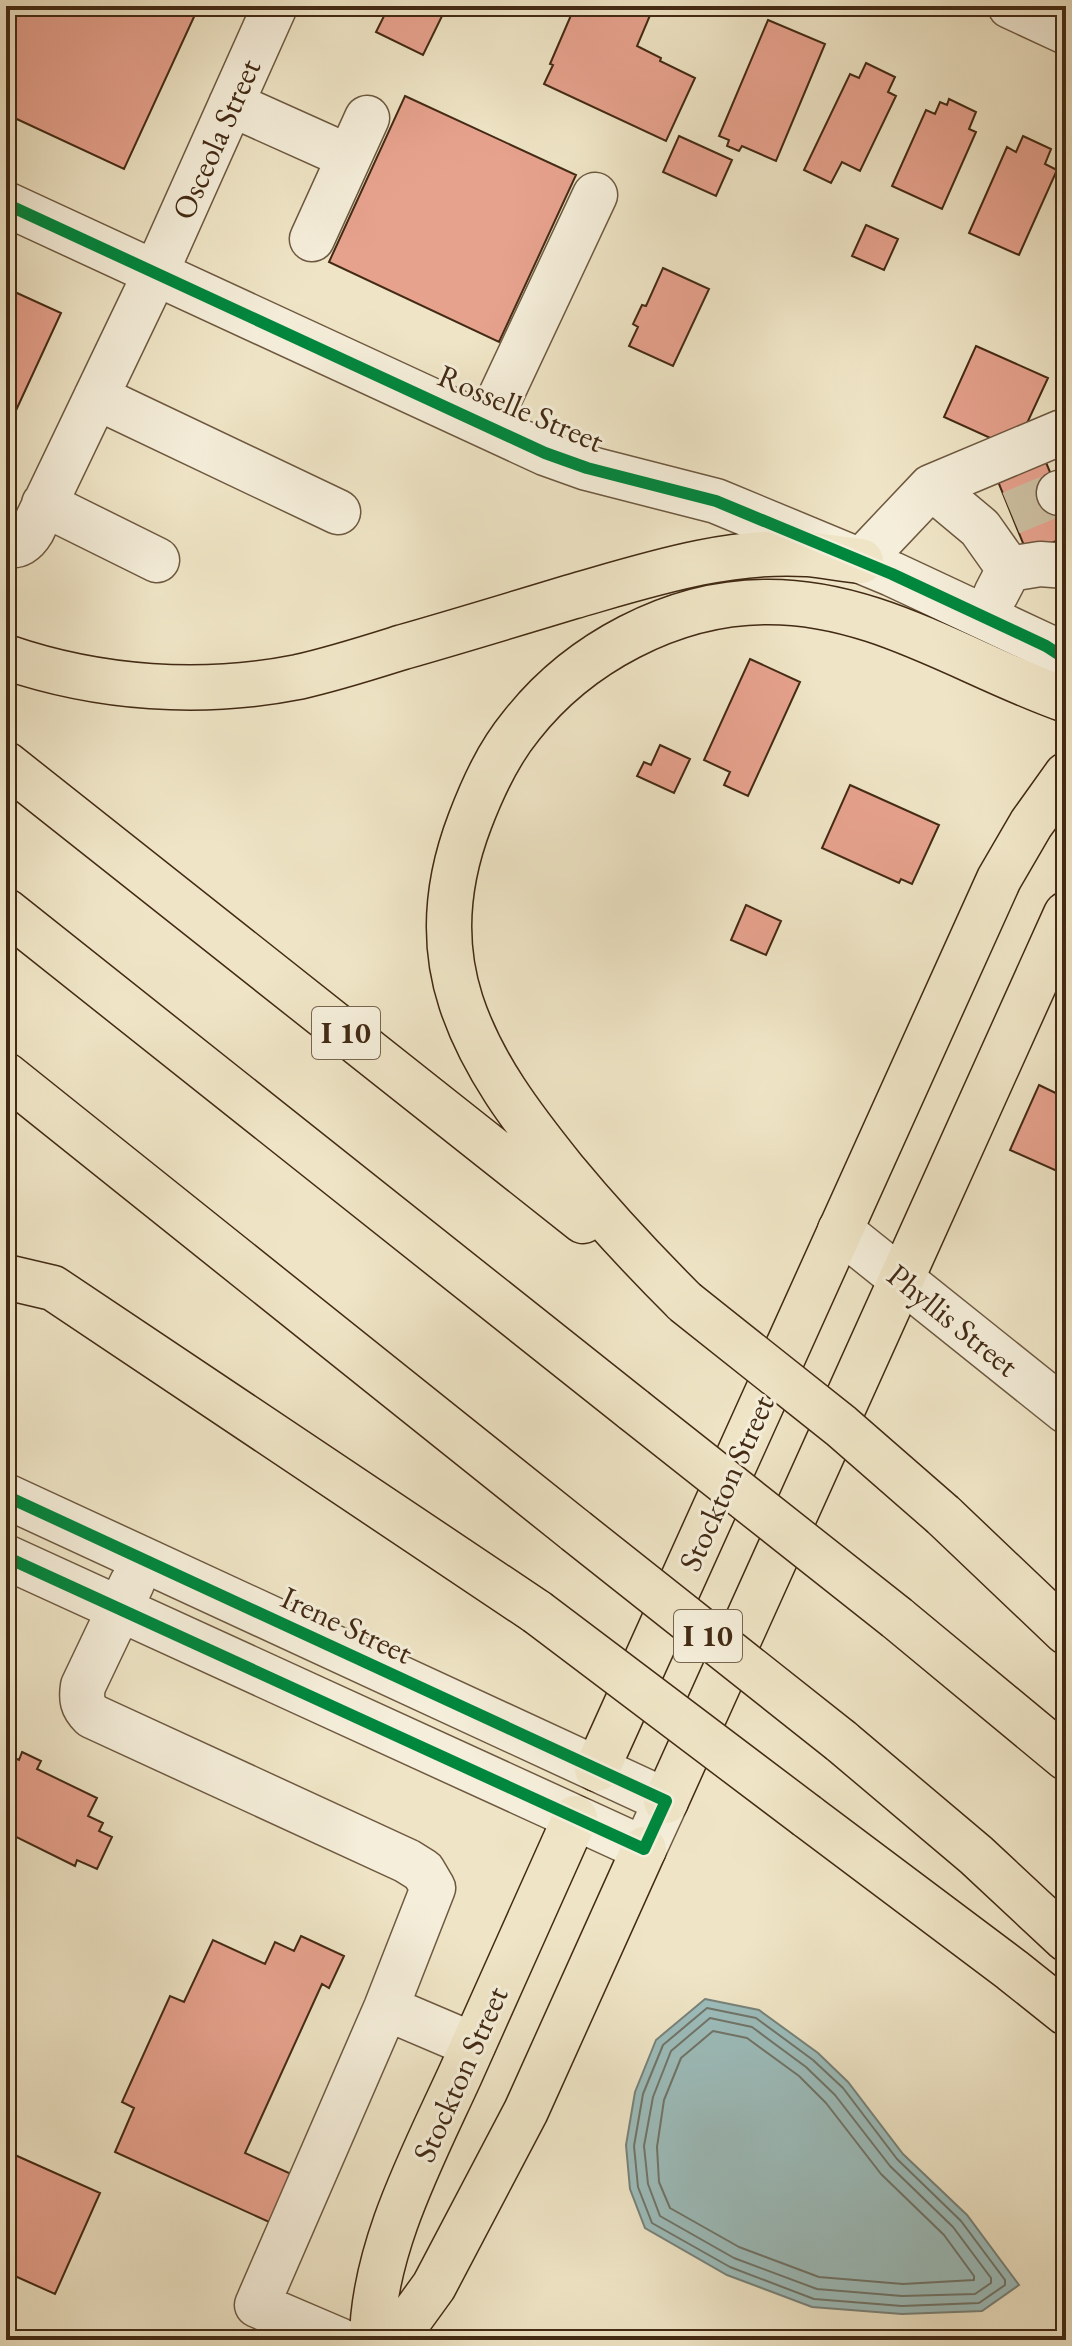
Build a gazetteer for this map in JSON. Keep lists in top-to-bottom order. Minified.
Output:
{"streets":{"main road":["I 10","Stockton Street"],"street":["Osceola Street","Rosselle Street","Phyllis Street","Irene Street"]},"crossings":[["Osceola Street","Rosselle Street"],["Phyllis Street","Stockton Street"],["Stockton Street","Irene Street"]]}
